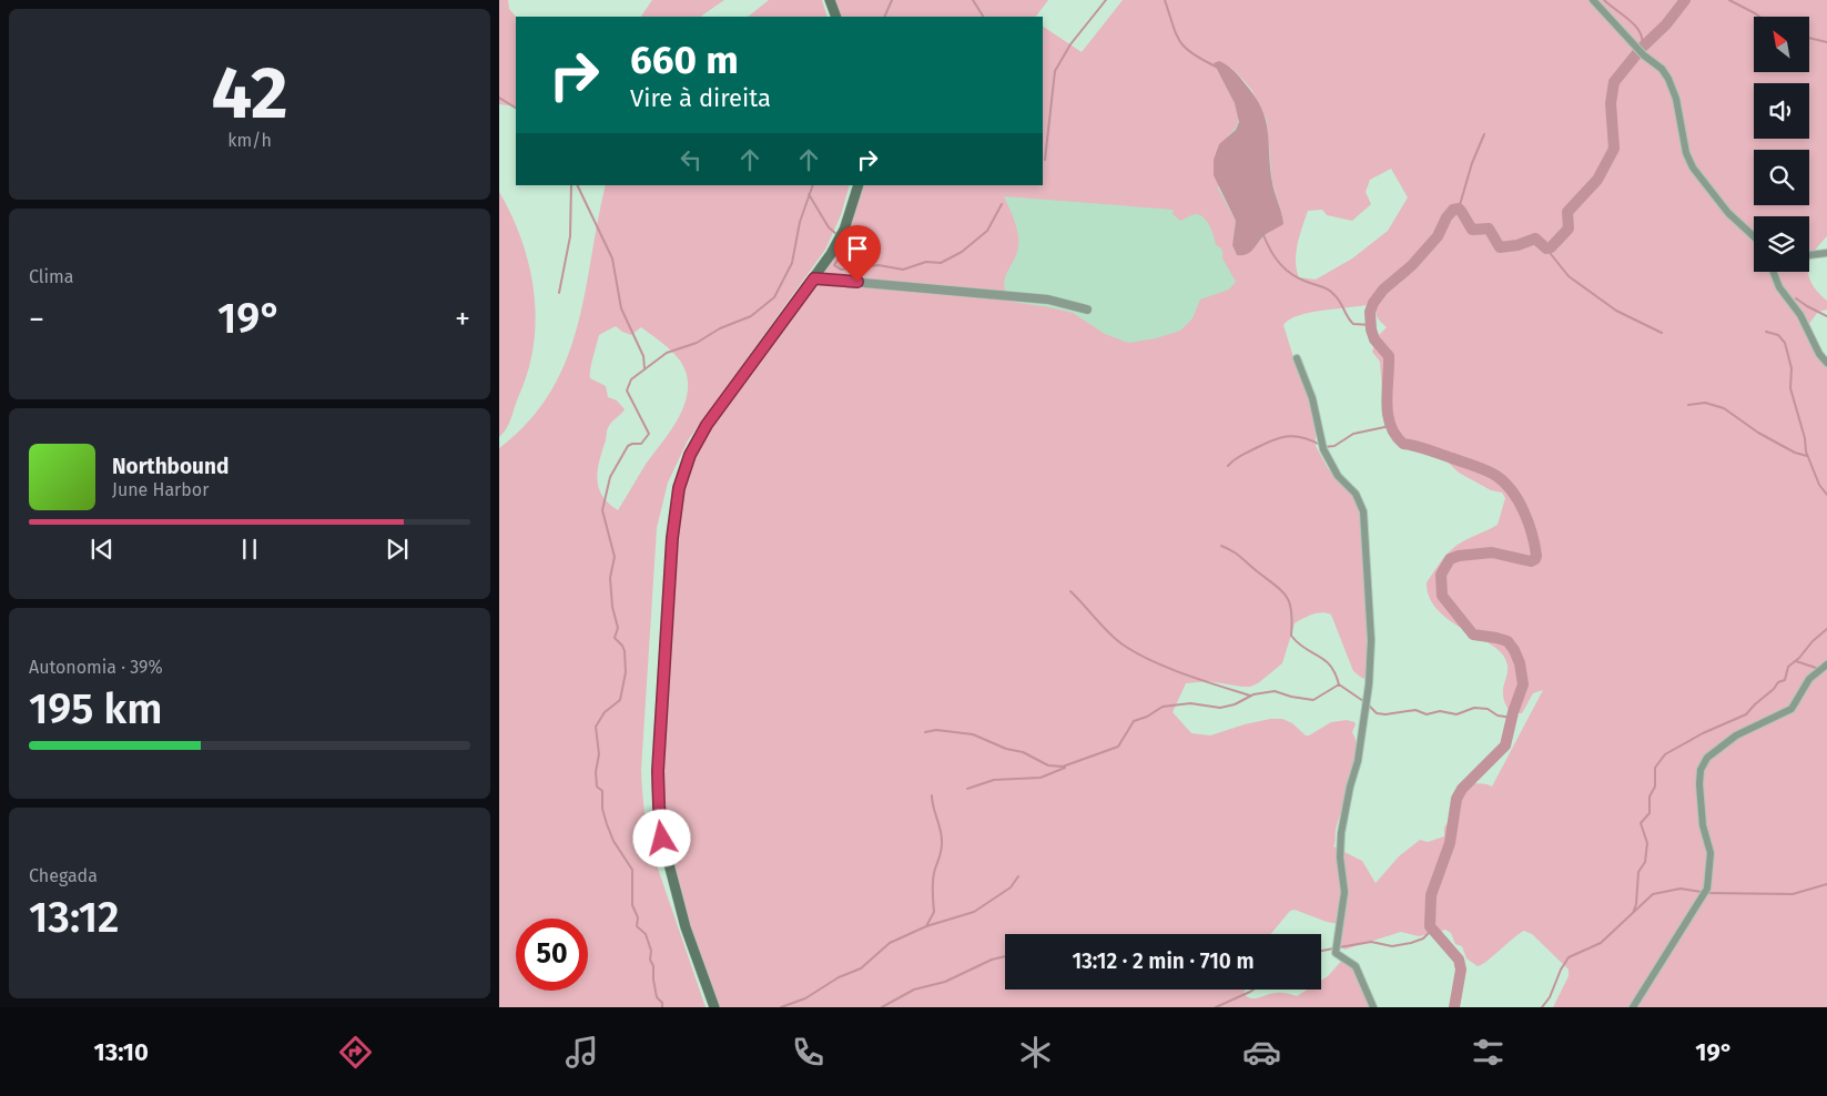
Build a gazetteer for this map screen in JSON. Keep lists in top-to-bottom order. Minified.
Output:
{"north":"top left","page":{"tile":[["42","km/h"],"Clima",["Autonomia · 39%","195 km"],["Chegada","13:12"]],"turn":["660 m","Vire à direita"],"heat":["−","19°","+"],"song":["Northbound","June Harbor"],"limit":"50","trip":"13:12 · 2 min · 710 m","tabs":["13:10","19°"]}}
